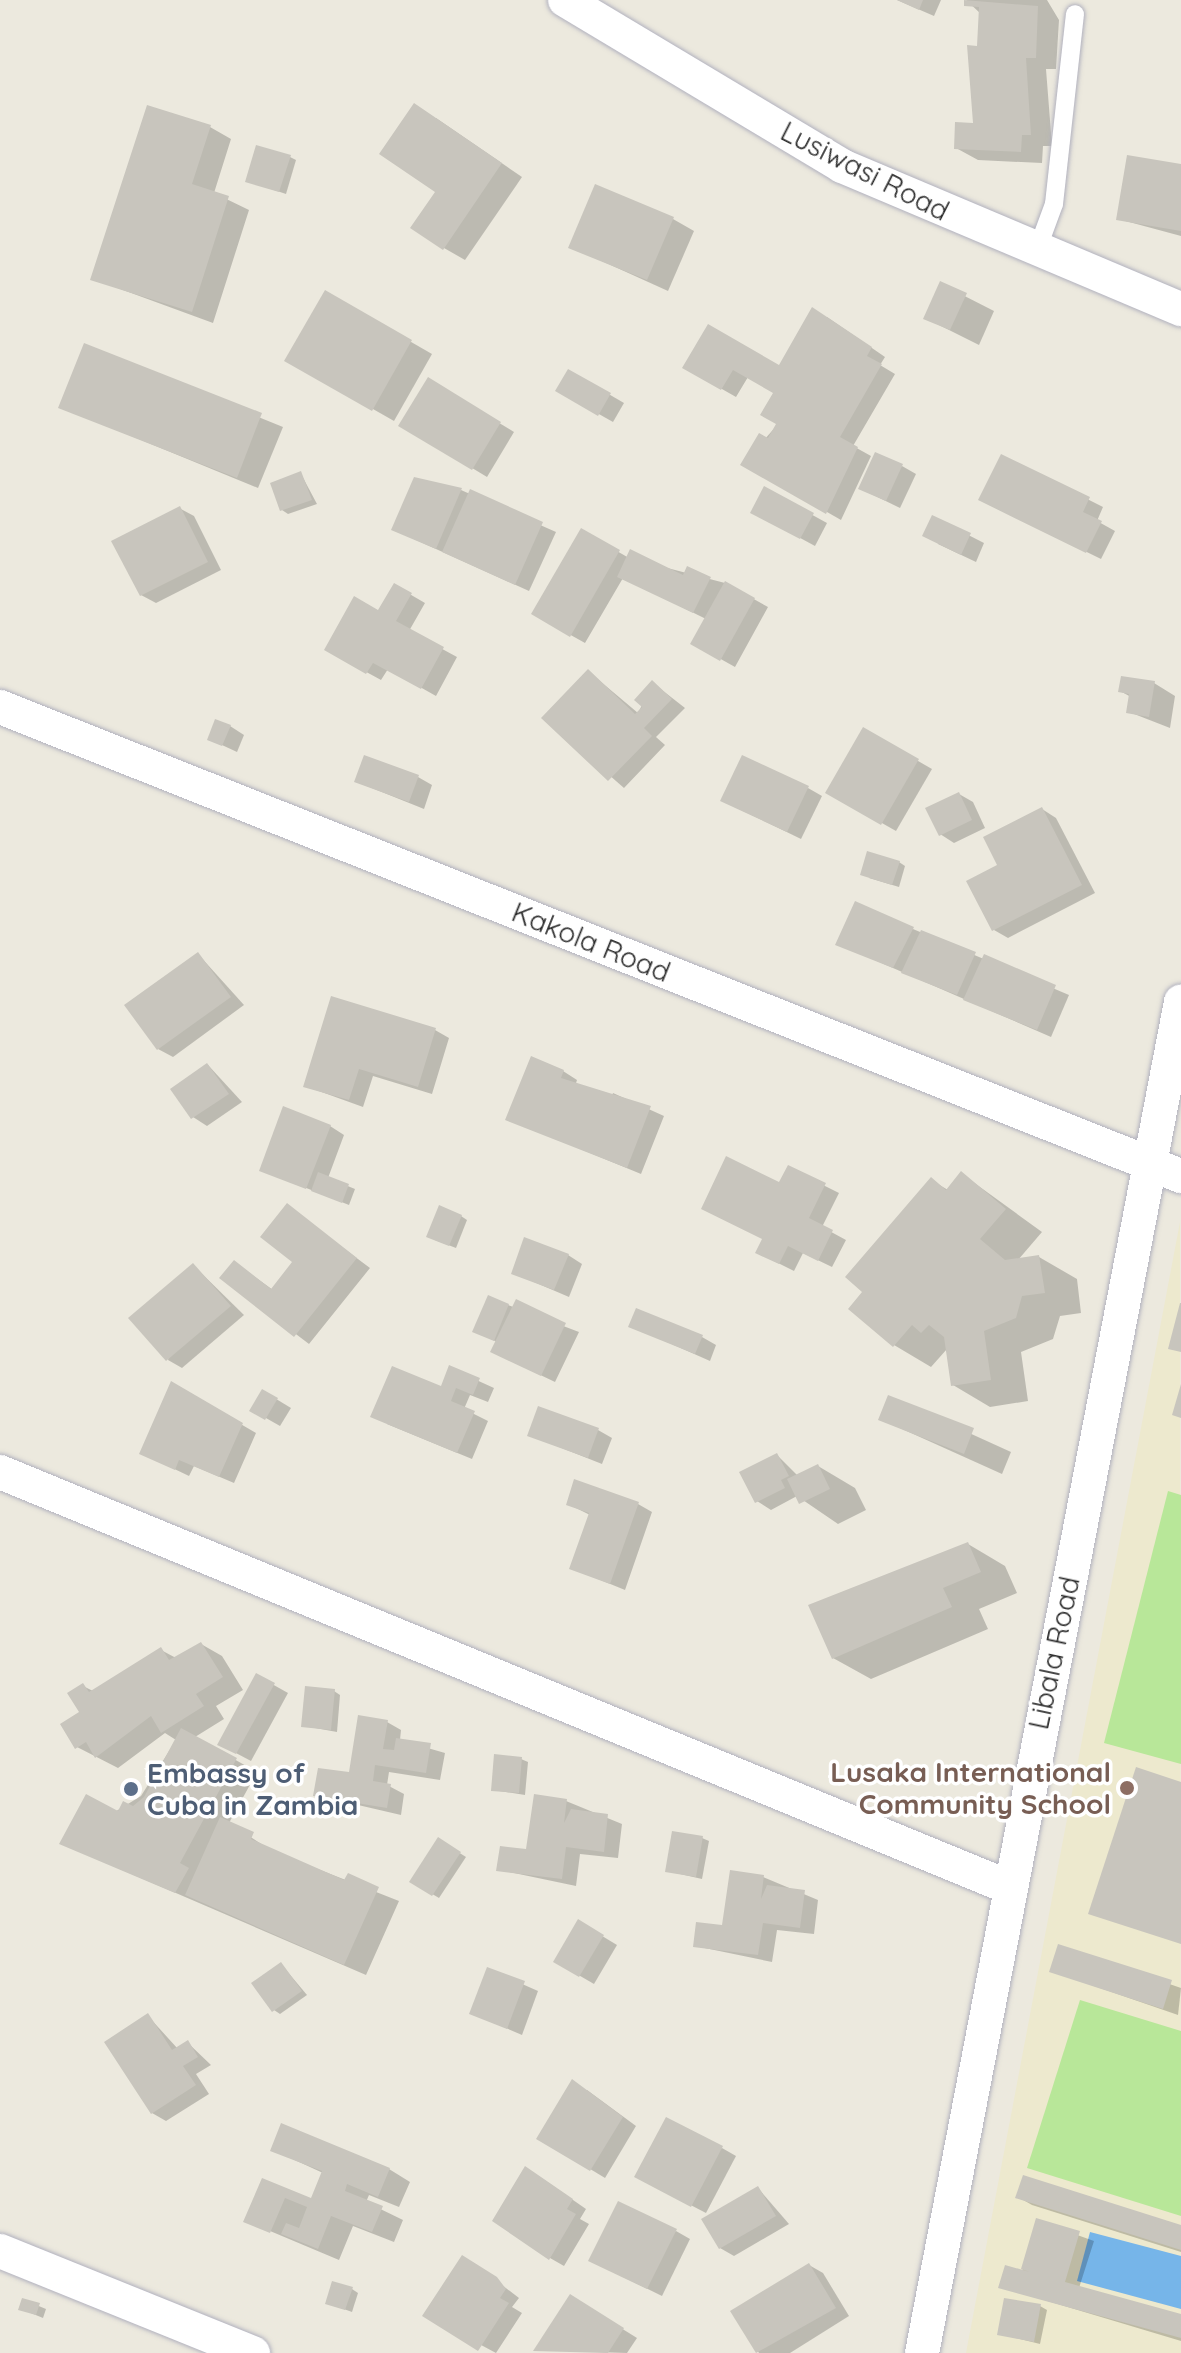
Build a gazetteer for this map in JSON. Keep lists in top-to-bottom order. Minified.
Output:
{"streets":{"street":["Lusiwasi Road","Kakola Road","Libala Road"]},"crossings":[["Kakola Road","Libala Road"]],"places":["Lusaka International Community School","Embassy of Cuba in Zambia"]}
